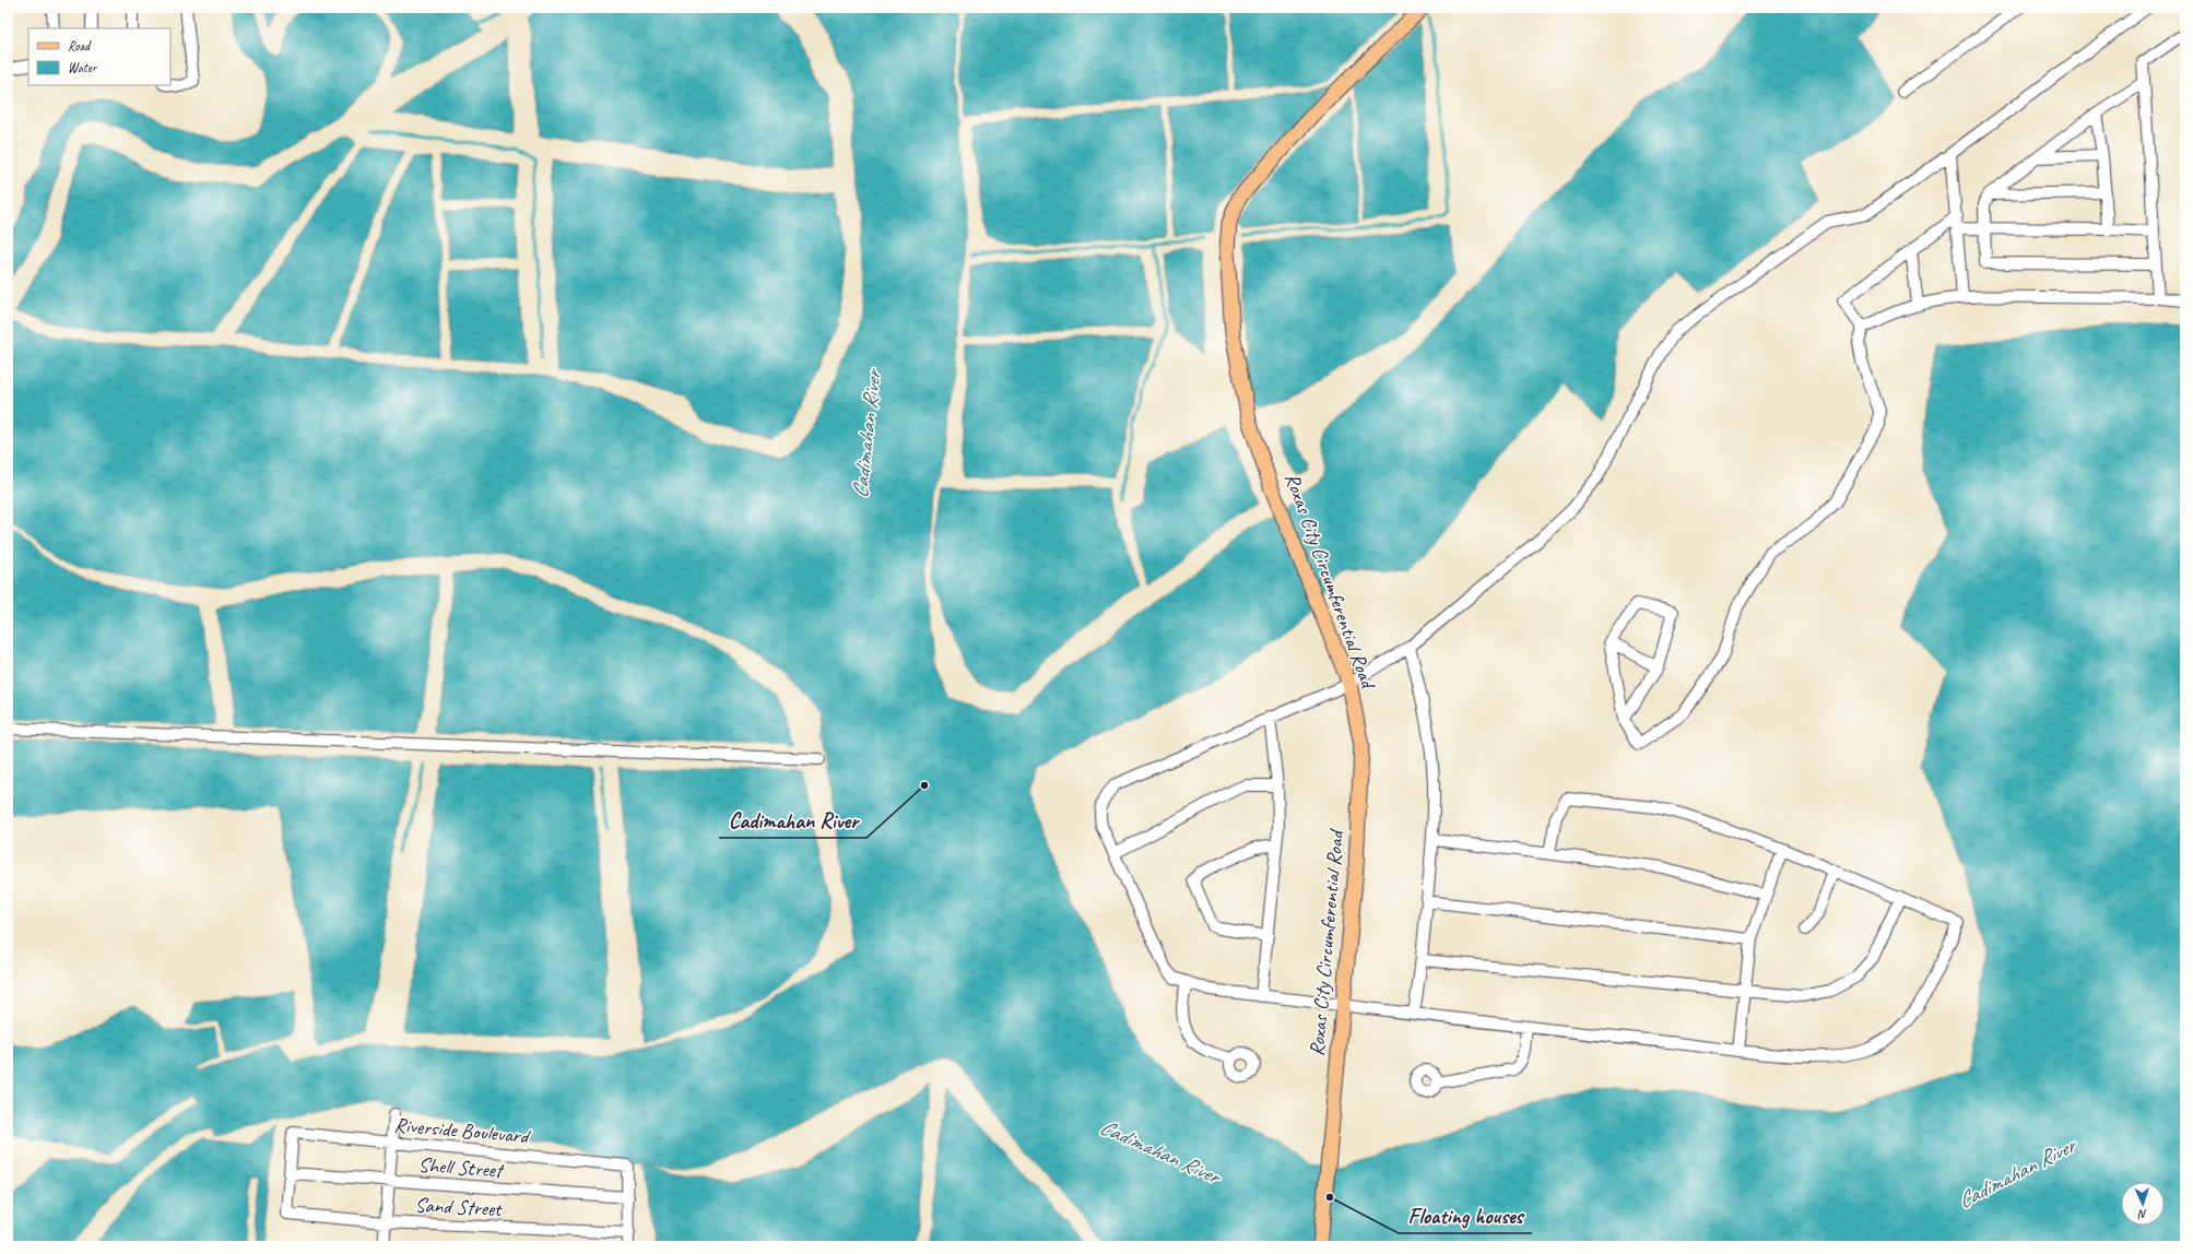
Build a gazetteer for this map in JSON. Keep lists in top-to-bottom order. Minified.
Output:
{"streets":{"main road":["Roxas City Circumferential Road"],"street":["Riverside Boulevard","Shell Street","Sand Street"]},"crossings":[["Riverside Boulevard","Shell Street"],["Riverside Boulevard","Sand Street"],["Shell Street","Sand Street"]],"water":["Cadimahan River"],"places":["Cadimahan River","Floating houses"],"legend":["Road","Water"],"north":"bottom"}
